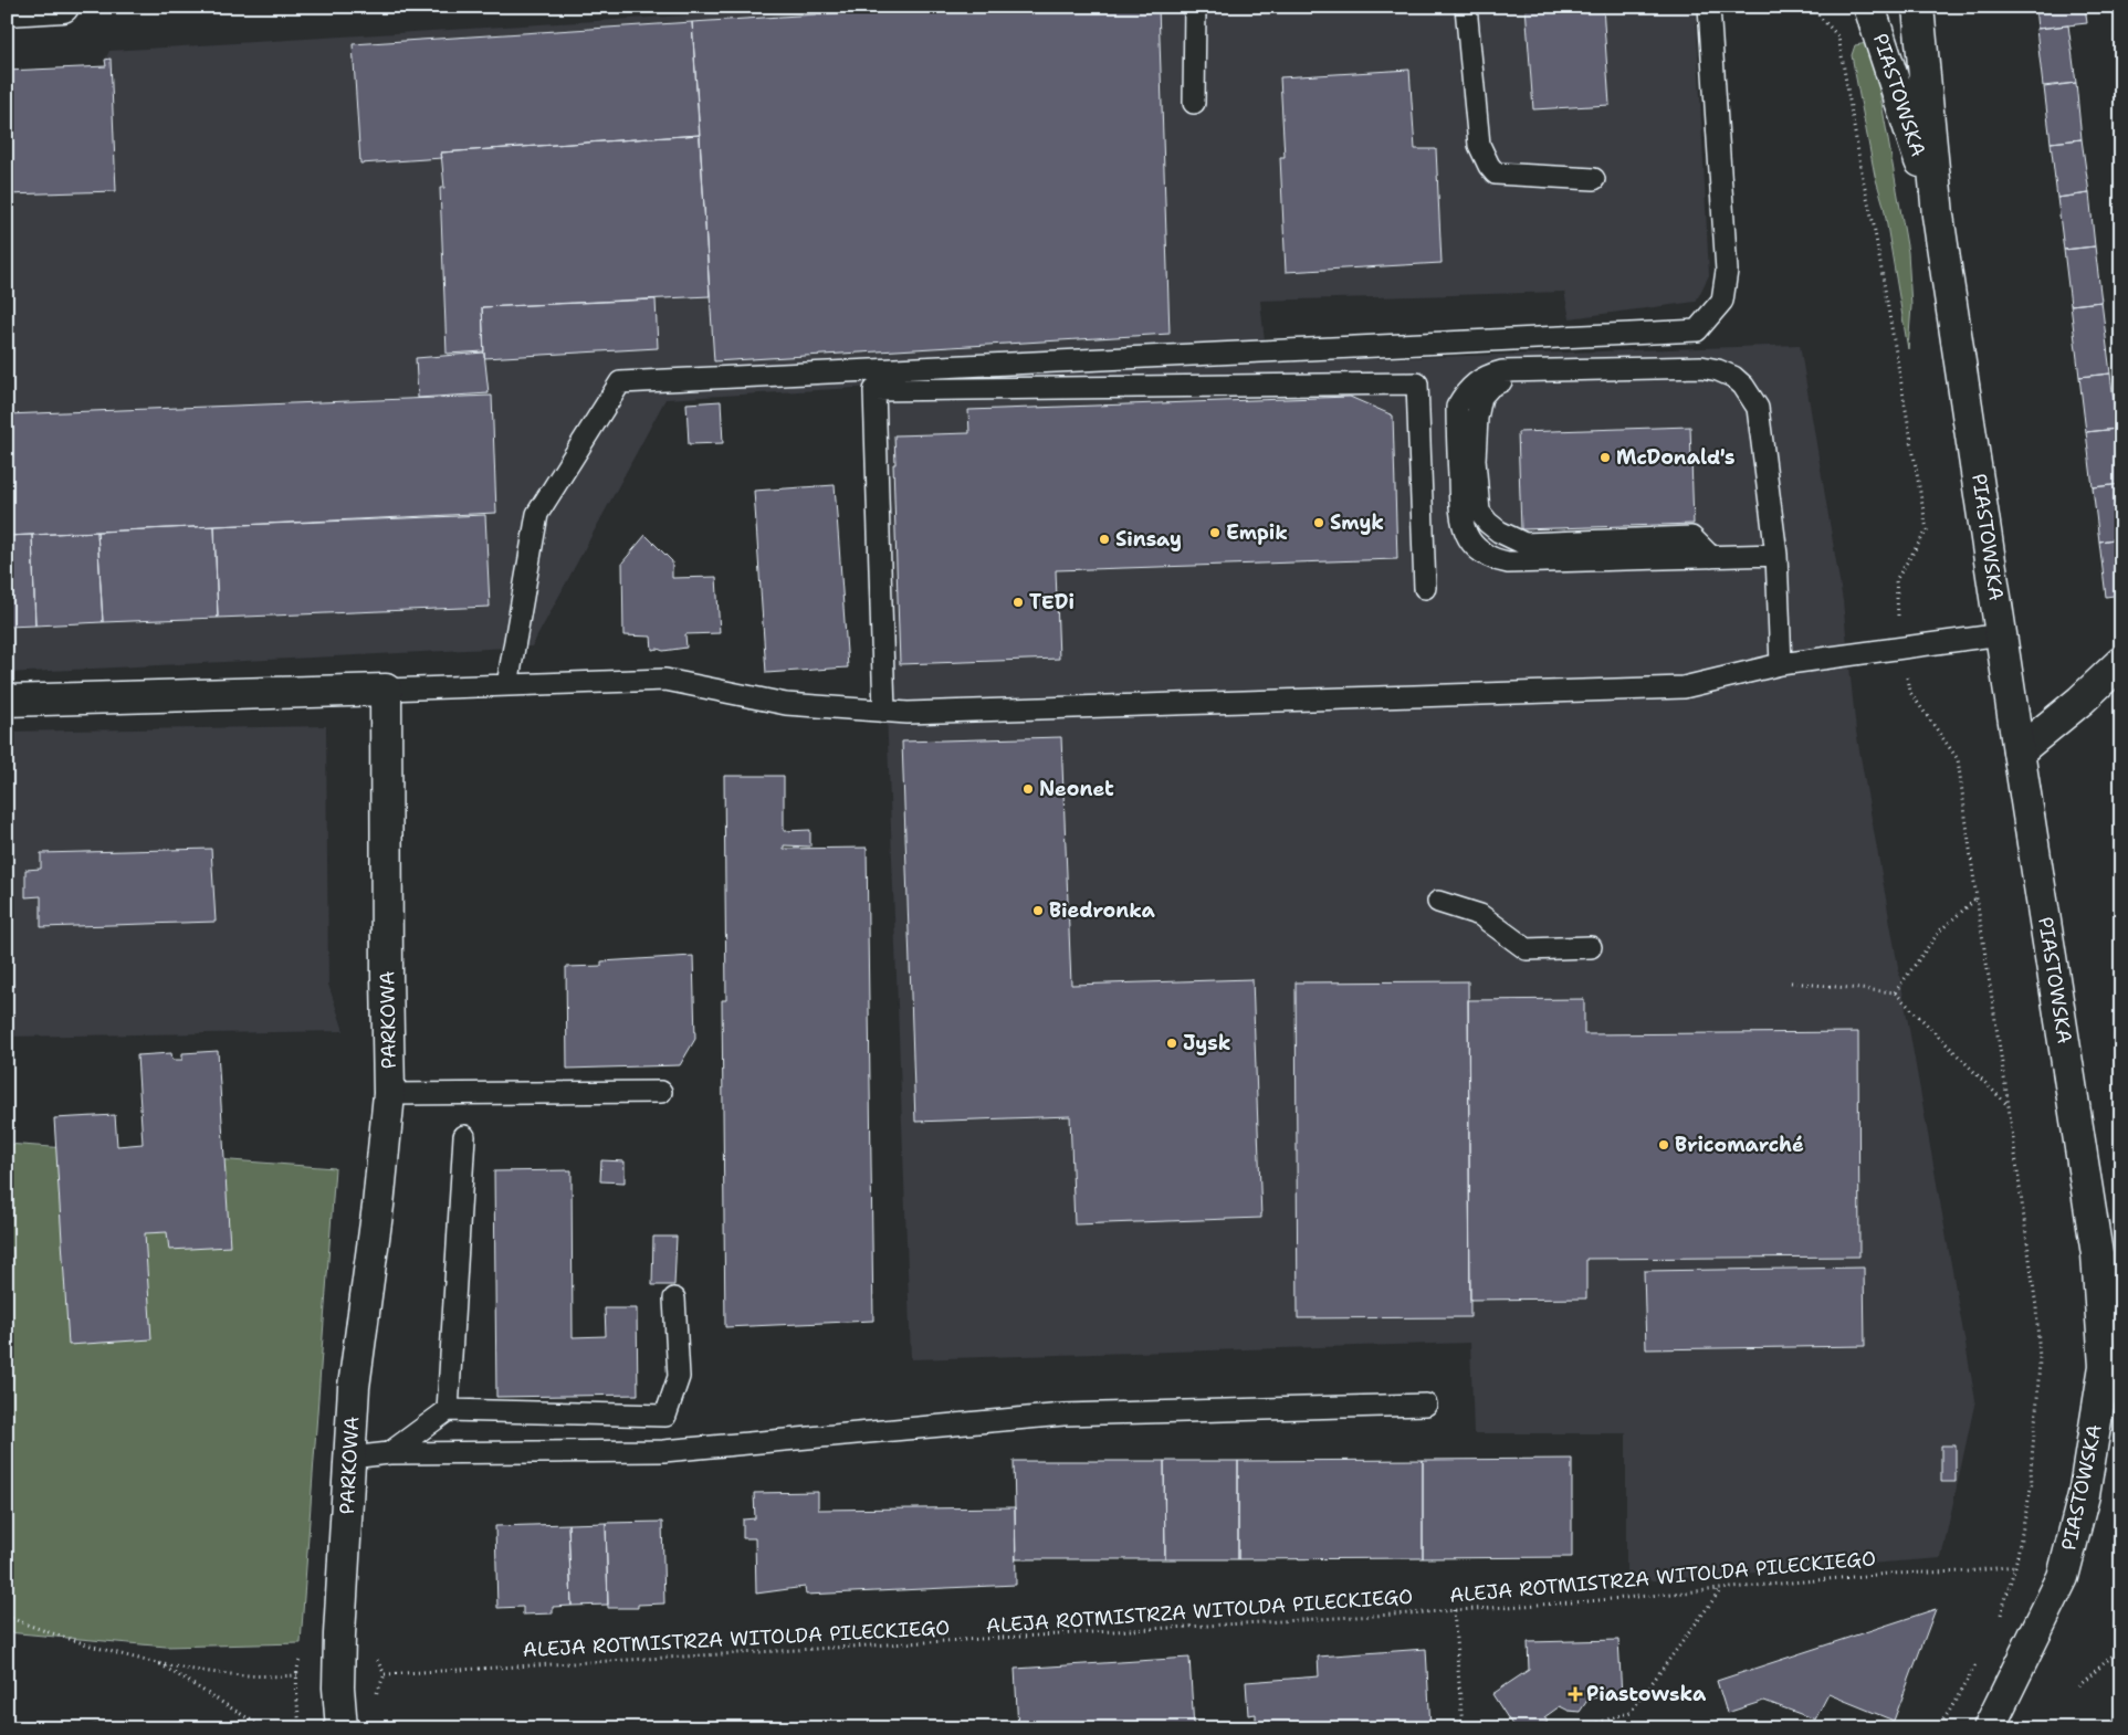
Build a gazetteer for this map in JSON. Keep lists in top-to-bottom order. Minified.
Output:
{"streets":{"street":["PIASTOWSKA","PARKOWA"],"path":["ALEJA ROTMISTRZA WITOLDA PILECKIEGO"]},"places":{"other":["McDonald's","Smyk","Empik","Sinsay","TEDi","Neonet","Biedronka","Jysk","Bricomarché"],"health":["Piastowska"]}}
